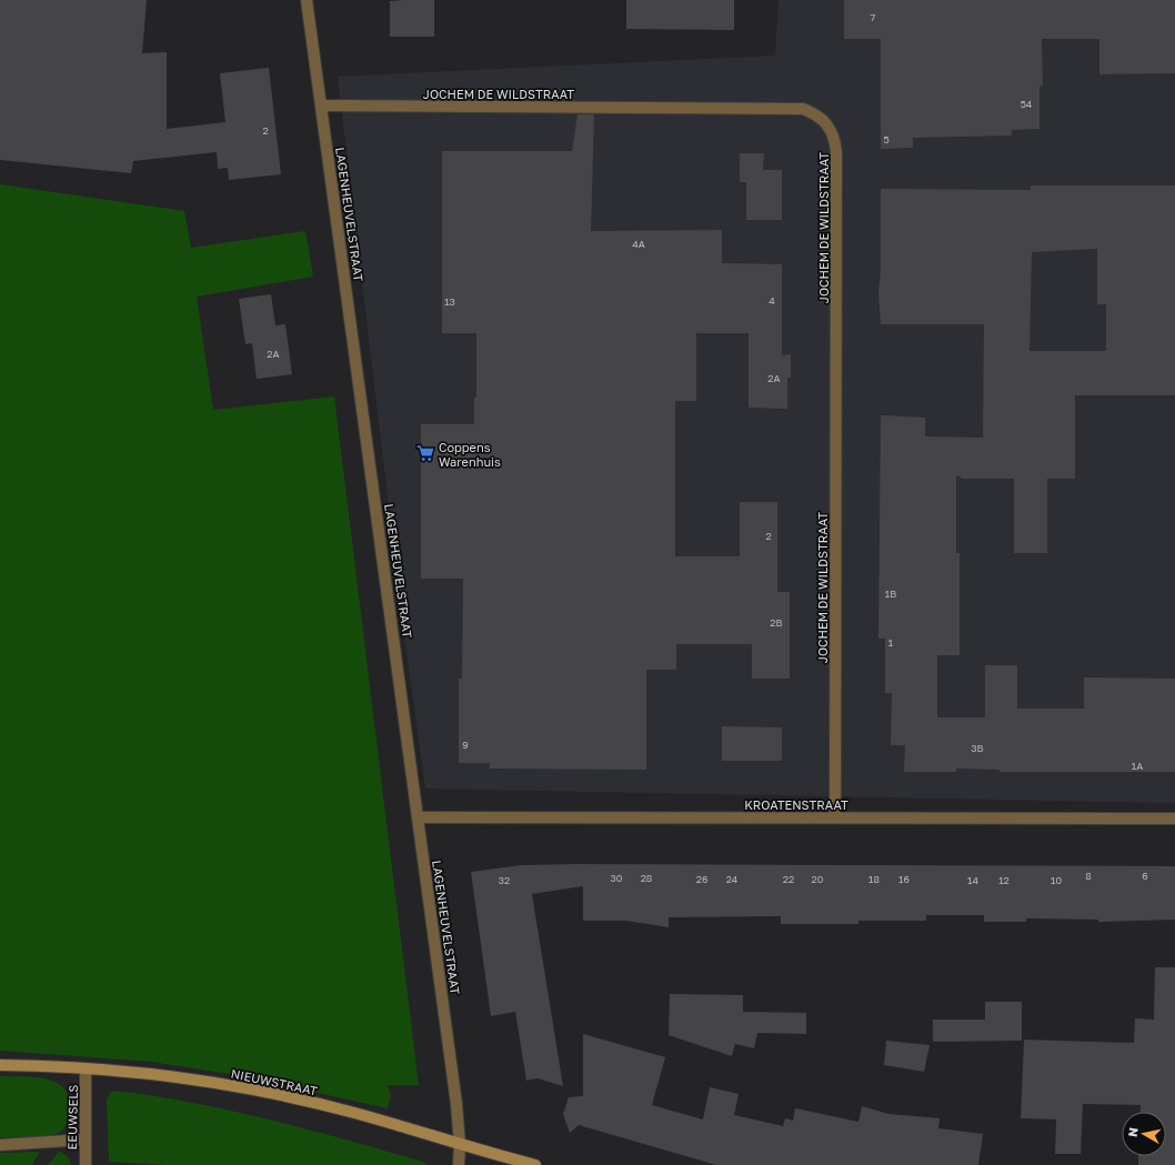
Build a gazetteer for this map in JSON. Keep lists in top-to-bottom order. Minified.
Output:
{"streets":{"street":["JOCHEM DE WILDSTRAAT","LAGENHEUVELSTRAAT","KROATENSTRAAT","NIEUWSTRAAT","EEUWSELS"]},"crossings":[["JOCHEM DE WILDSTRAAT","LAGENHEUVELSTRAAT"],["JOCHEM DE WILDSTRAAT","KROATENSTRAAT"],["LAGENHEUVELSTRAAT","KROATENSTRAAT"],["LAGENHEUVELSTRAAT","NIEUWSTRAAT"],["NIEUWSTRAAT","EEUWSELS"]],"places":{"supermarket":["Coppens Warenhuis"]},"house_numbers":["7","54","2","5","4A","4","13","2A","2A","2","1B","2B","1","9","3B","1A","8","6","30","28","26","24","22","20","18","16","32","14","12","10"],"north":"left"}
